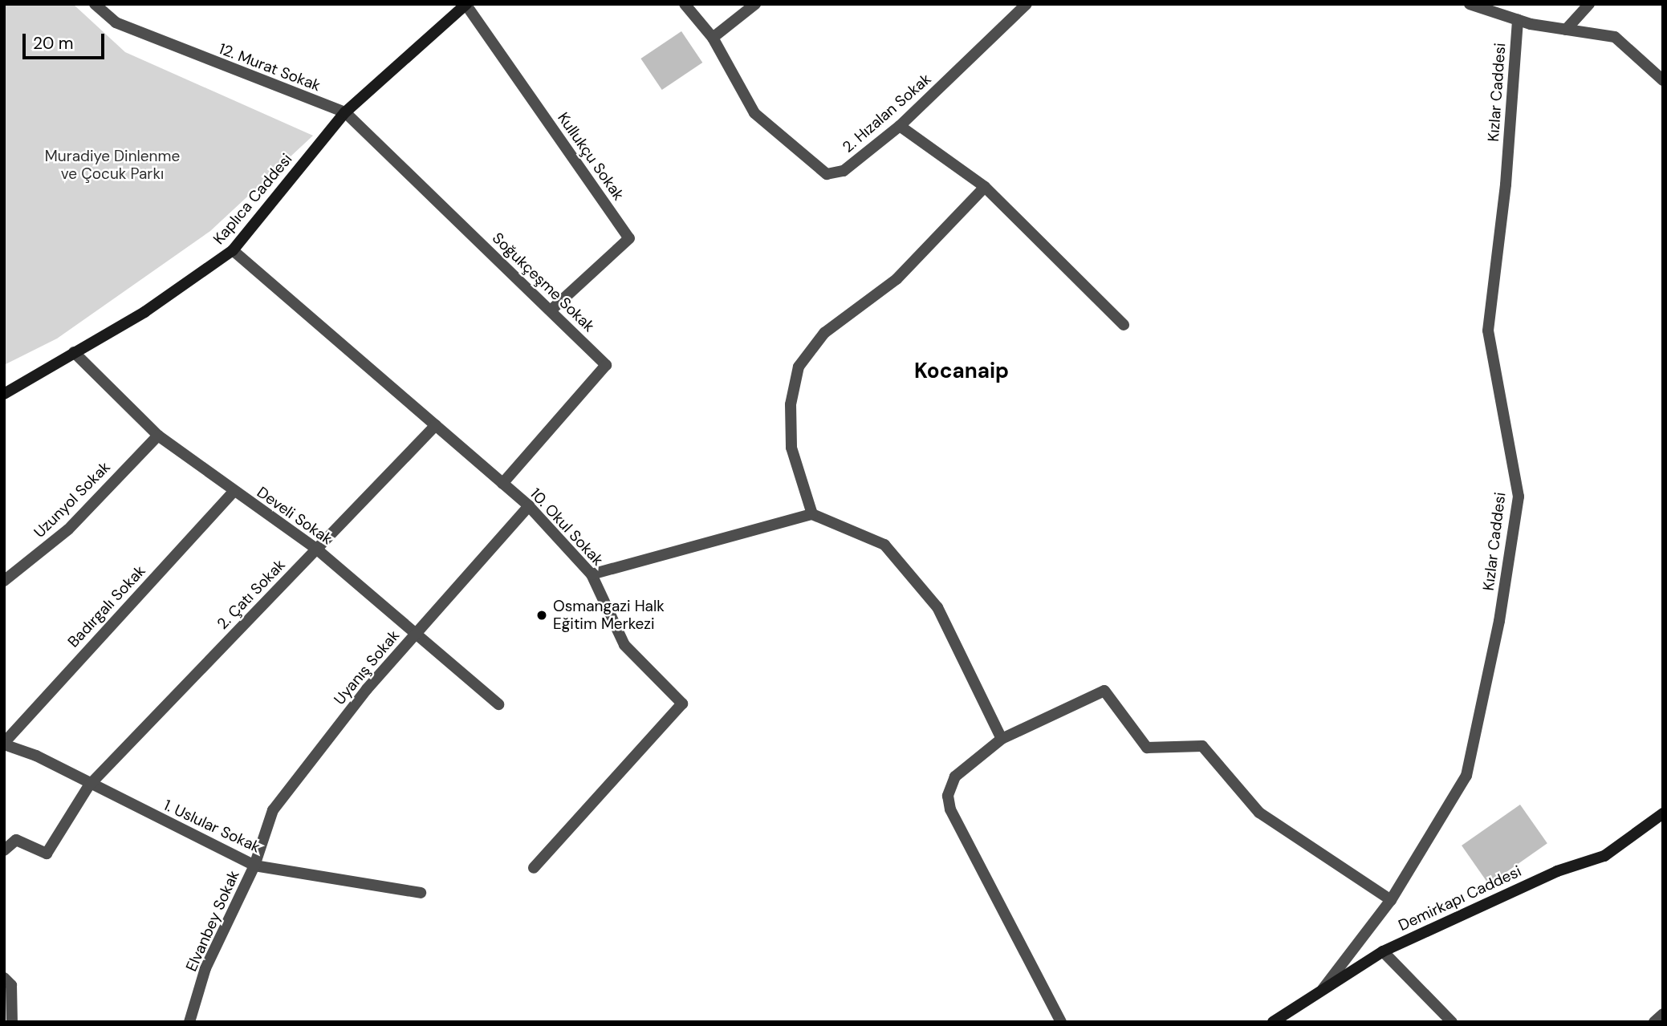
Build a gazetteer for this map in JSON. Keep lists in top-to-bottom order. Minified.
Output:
{"streets":{"main road":["Kaplıca Caddesi","Demirkapı Caddesi"],"street":["12. Murat Sokak","Kızlar Caddesi","2. Hızalan Sokak","Kullukçu Sokak","Soğukçeşme Sokak","Uzunyol Sokak","Develi Sokak","10. Okul Sokak","2. Çatı Sokak","Badırgalı Sokak","Uyanış Sokak","1. Uslular Sokak","Elvanbey Sokak"]},"crossings":[["12. Murat Sokak","Kaplıca Caddesi"],["12. Murat Sokak","Soğukçeşme Sokak"],["Kızlar Caddesi","Demirkapı Caddesi"],["Kullukçu Sokak","Kaplıca Caddesi"],["Kullukçu Sokak","Soğukçeşme Sokak"],["Kaplıca Caddesi","Soğukçeşme Sokak"],["Kaplıca Caddesi","Develi Sokak"],["Kaplıca Caddesi","10. Okul Sokak"],["Soğukçeşme Sokak","10. Okul Sokak"],["Uzunyol Sokak","Develi Sokak"],["Develi Sokak","2. Çatı Sokak"],["Develi Sokak","Badırgalı Sokak"],["Develi Sokak","Uyanış Sokak"],["10. Okul Sokak","2. Çatı Sokak"],["10. Okul Sokak","Uyanış Sokak"],["2. Çatı Sokak","1. Uslular Sokak"],["Badırgalı Sokak","1. Uslular Sokak"],["Uyanış Sokak","1. Uslular Sokak"],["Uyanış Sokak","Elvanbey Sokak"],["1. Uslular Sokak","Elvanbey Sokak"]],"districts":["Kocanaip"],"parks":["Muradiye Dinlenme ve Çocuk Parkı"],"places":["Osmangazi Halk Eğitim Merkezi"],"scale_bar":"20 m"}
